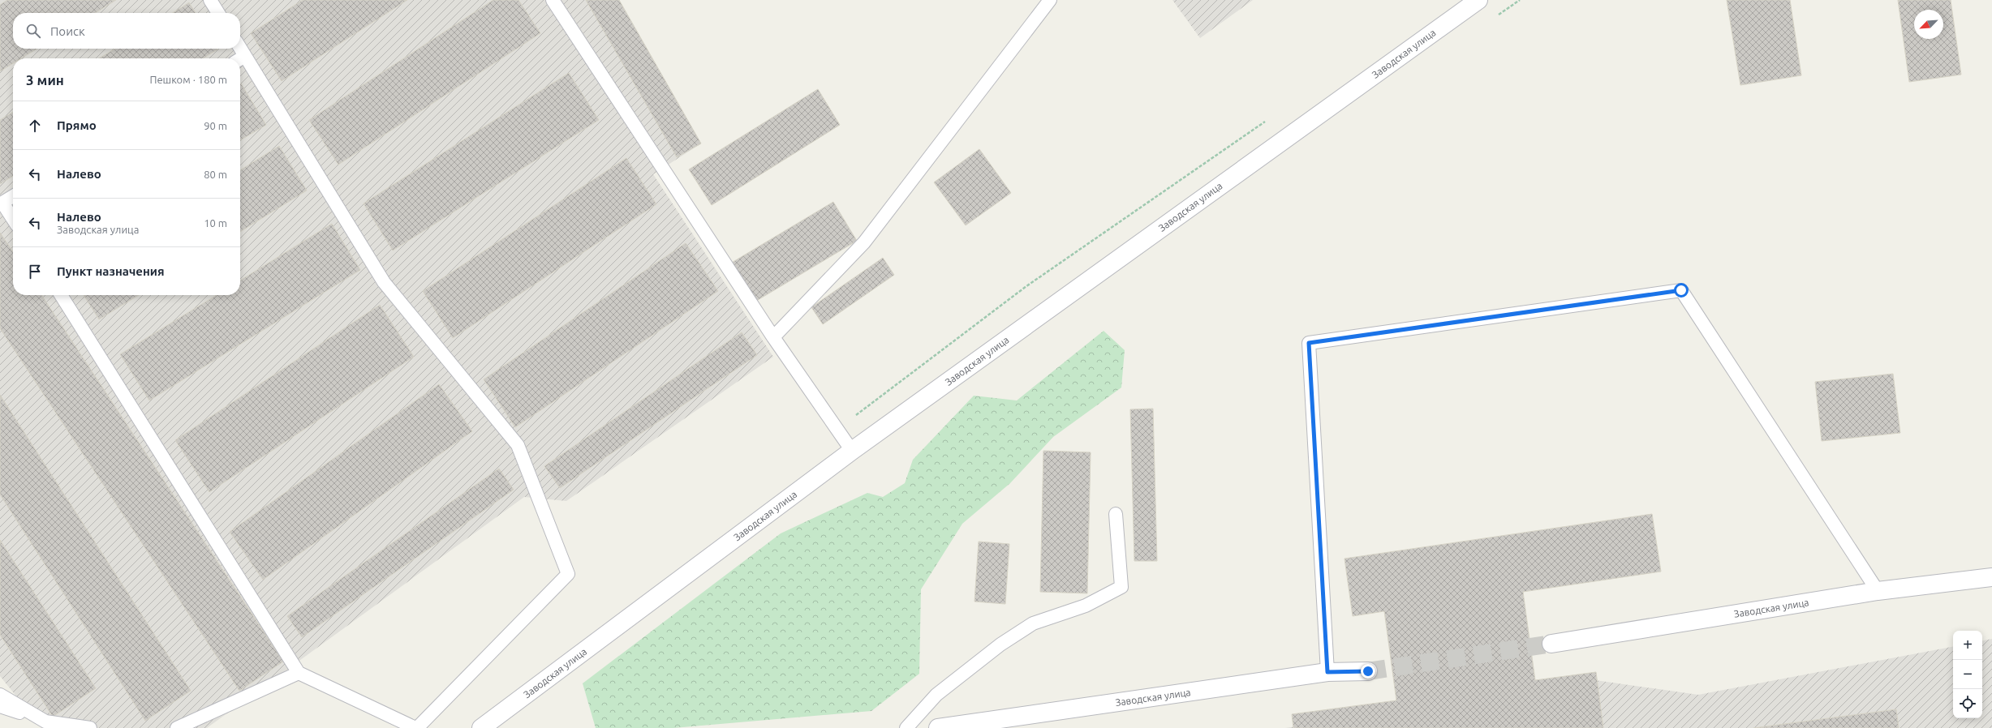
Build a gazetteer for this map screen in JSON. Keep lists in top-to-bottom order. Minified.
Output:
{"streets":{"street":["Заводская улица"]},"north":"bottom left","page":{"search":"Поиск","heading":["3 мин","Пешком · 180 m"],"list":[["Прямо","90 m"],["Налево","80 m"],["Налево","Заводская улица","10 m"],"Пункт назначения"],"map_buttons":["+","−"]}}
